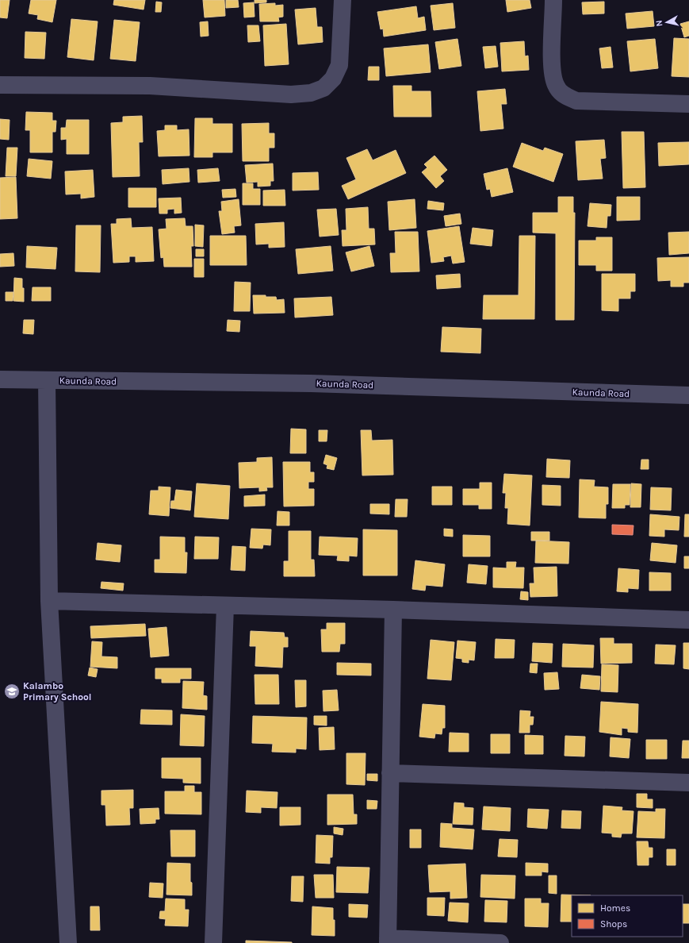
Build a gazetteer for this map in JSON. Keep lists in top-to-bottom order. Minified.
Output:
{"streets":{"street":["Kaunda Road"]},"places":{"school or university":["Kalambo Primary School"]},"legend":["Homes","Shops"],"north":"left"}
